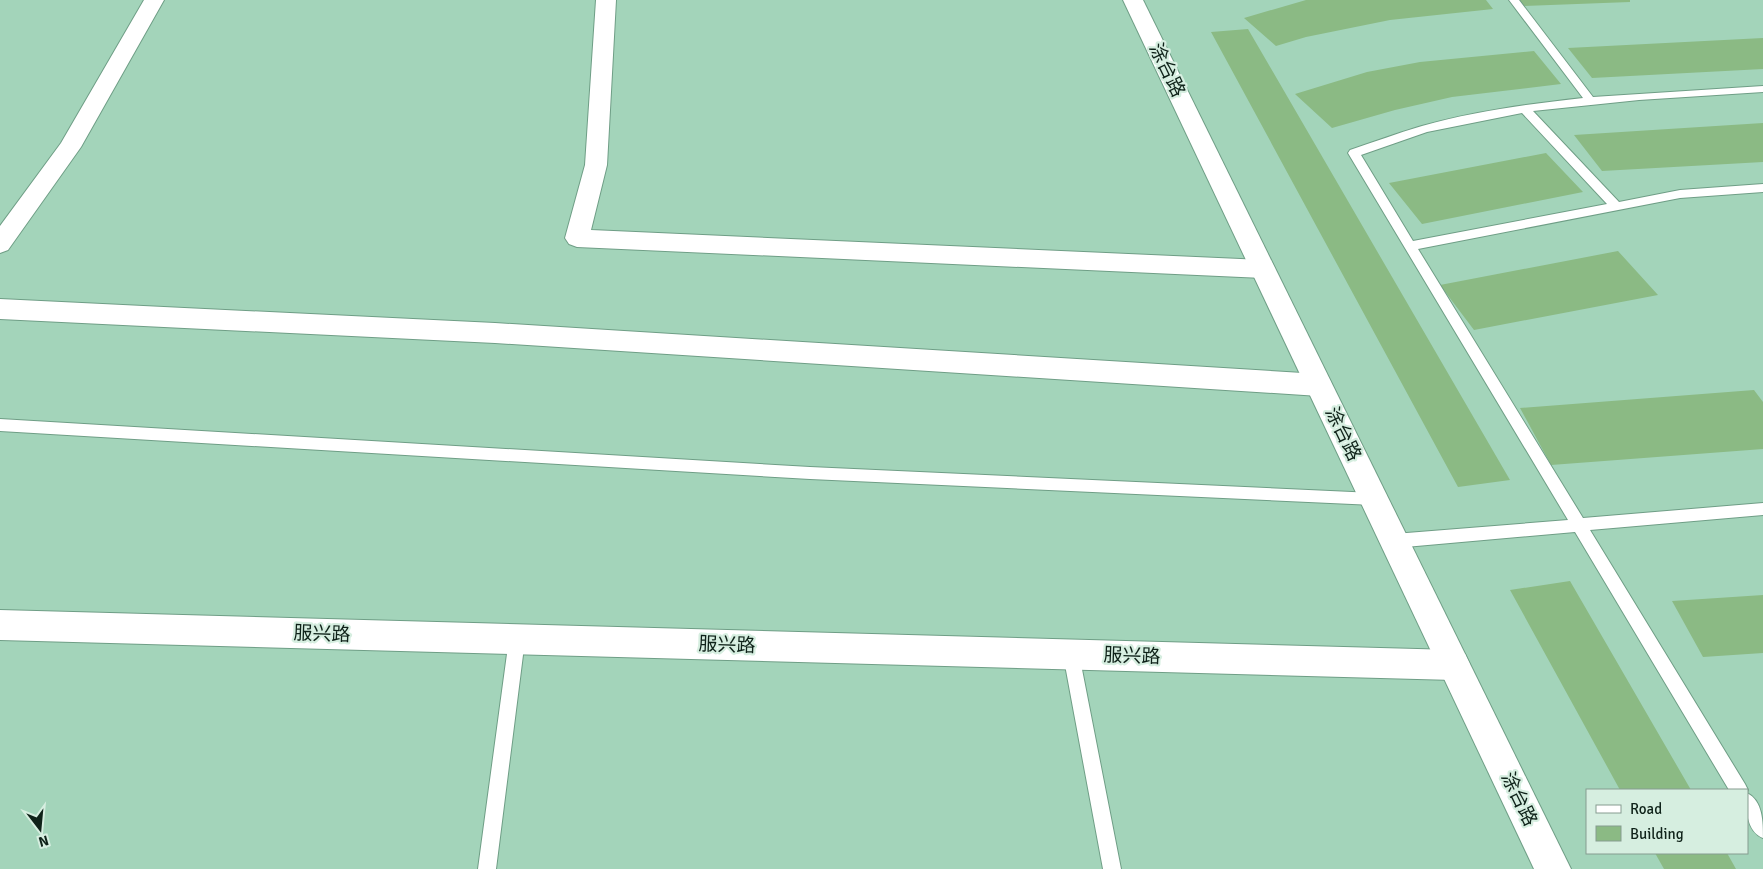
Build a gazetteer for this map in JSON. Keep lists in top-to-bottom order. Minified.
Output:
{"streets":{"street":["涂台路","服兴路"]},"crossings":[["涂台路","服兴路"]],"legend":["Road","Building"],"north":"bottom"}
